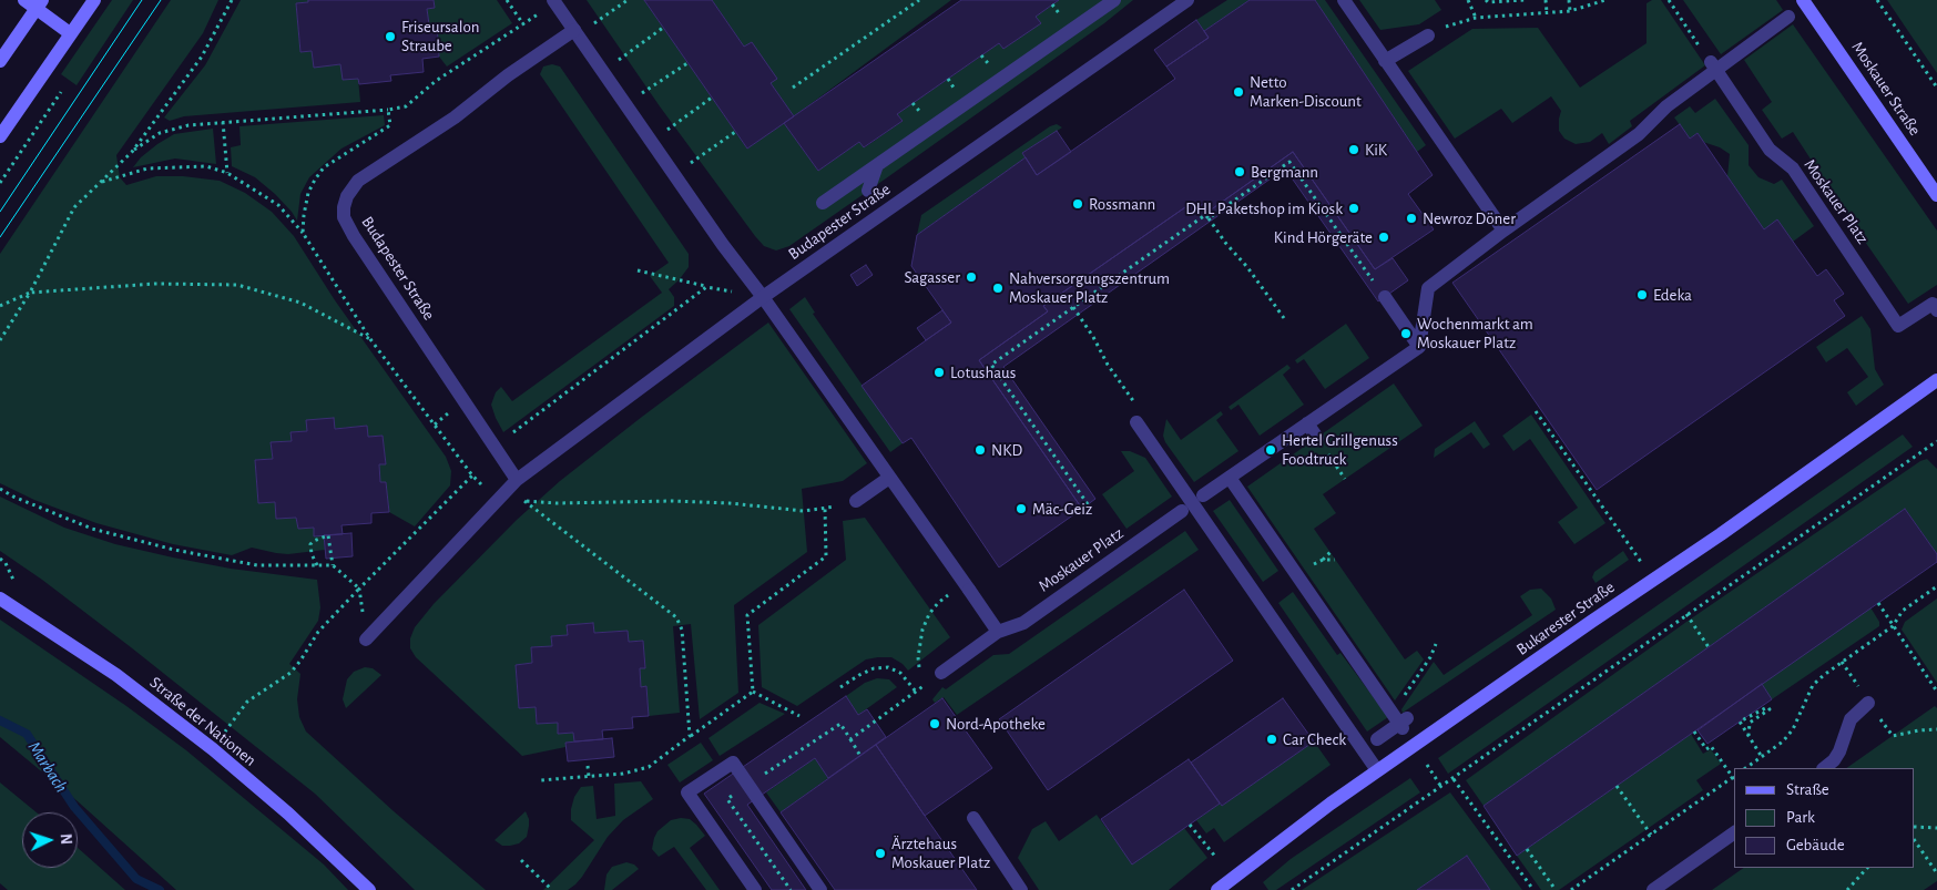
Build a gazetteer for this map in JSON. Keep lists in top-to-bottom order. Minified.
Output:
{"streets":{"street":["Moskauer Straße","Moskauer Platz","Budapester Straße","Bukarester Straße","Straße der Nationen"]},"water":["Marbach"],"places":["Friseursalon Straube","Netto Marken-Discount","KiK","Bergmann","Rossmann","DHL Paketshop im Kiosk","Newroz Döner","Kind Hörgeräte","Sagasser","Nahversorgungszentrum Moskauer Platz","Edeka","Wochenmarkt am Moskauer Platz","Lotushaus","NKD","Hertel Grillgenuss Foodtruck","Mäc-Geiz","Nord-Apotheke","Car Check","Ärztehaus Moskauer Platz"],"legend":["Straße","Park","Gebäude"],"north":"right"}
